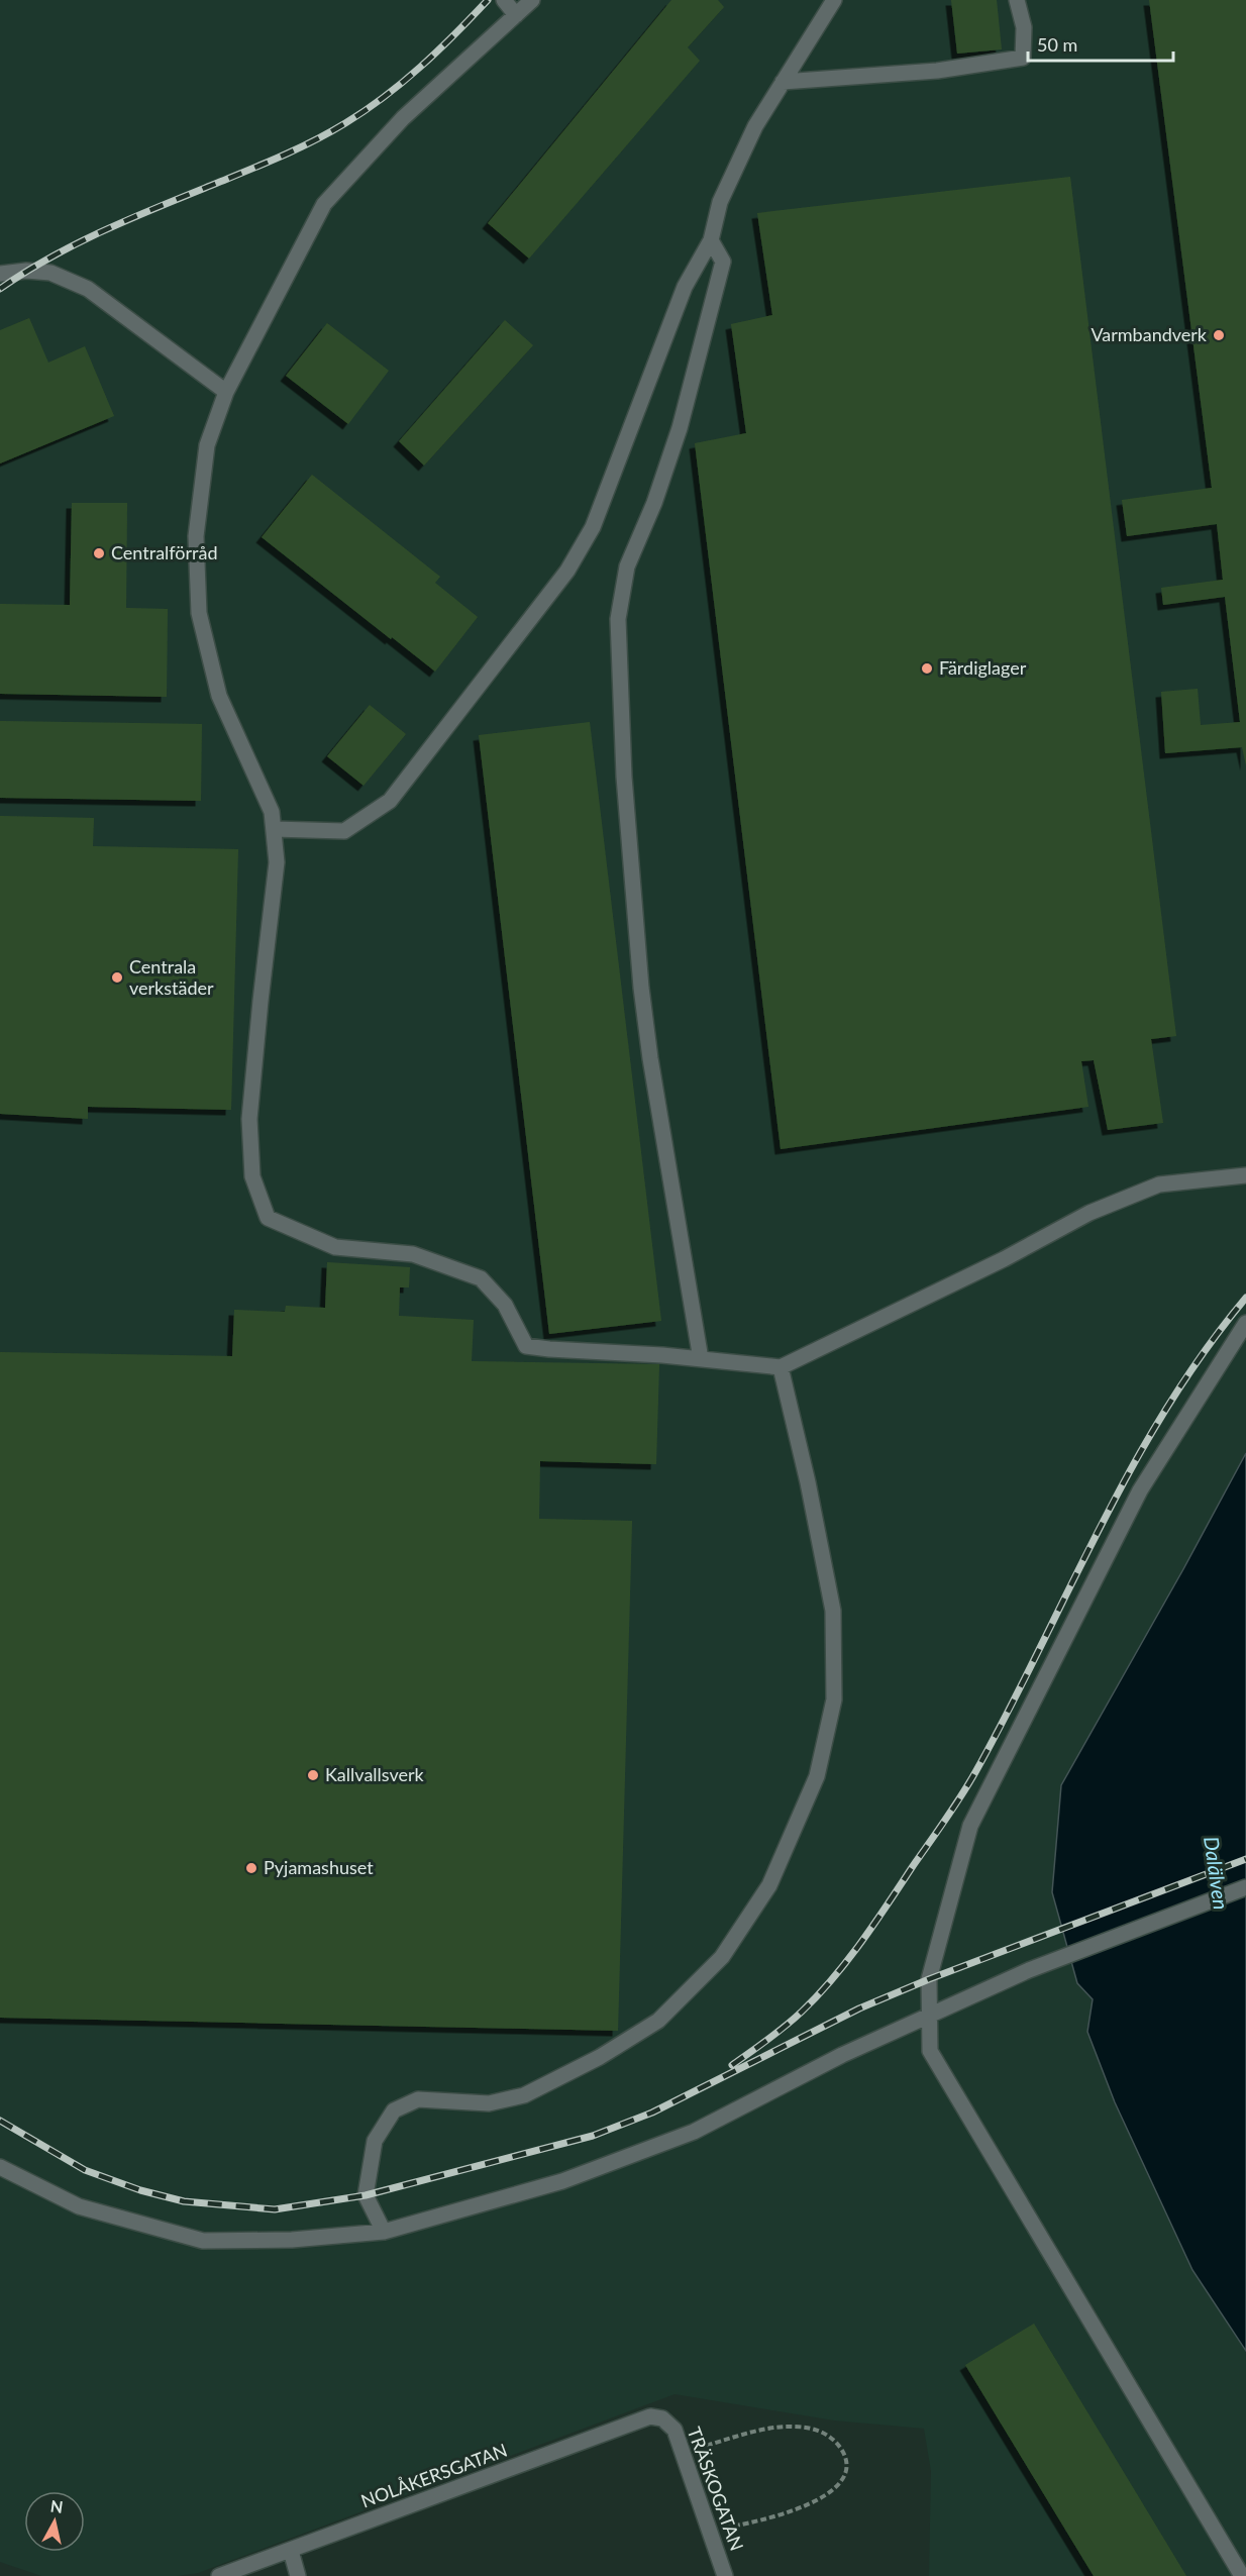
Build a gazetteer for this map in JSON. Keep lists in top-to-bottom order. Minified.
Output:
{"streets":{"street":["NOLÅKERSGATAN","TRÄSKOGATAN"]},"crossings":[["NOLÅKERSGATAN","TRÄSKOGATAN"]],"water":["Dalälven"],"places":["Varmbandverk","Centralförråd","Färdiglager","Centrala verkstäder","Kallvallsverk","Pyjamashuset"],"scale_bar":"50 m","north":"top"}
